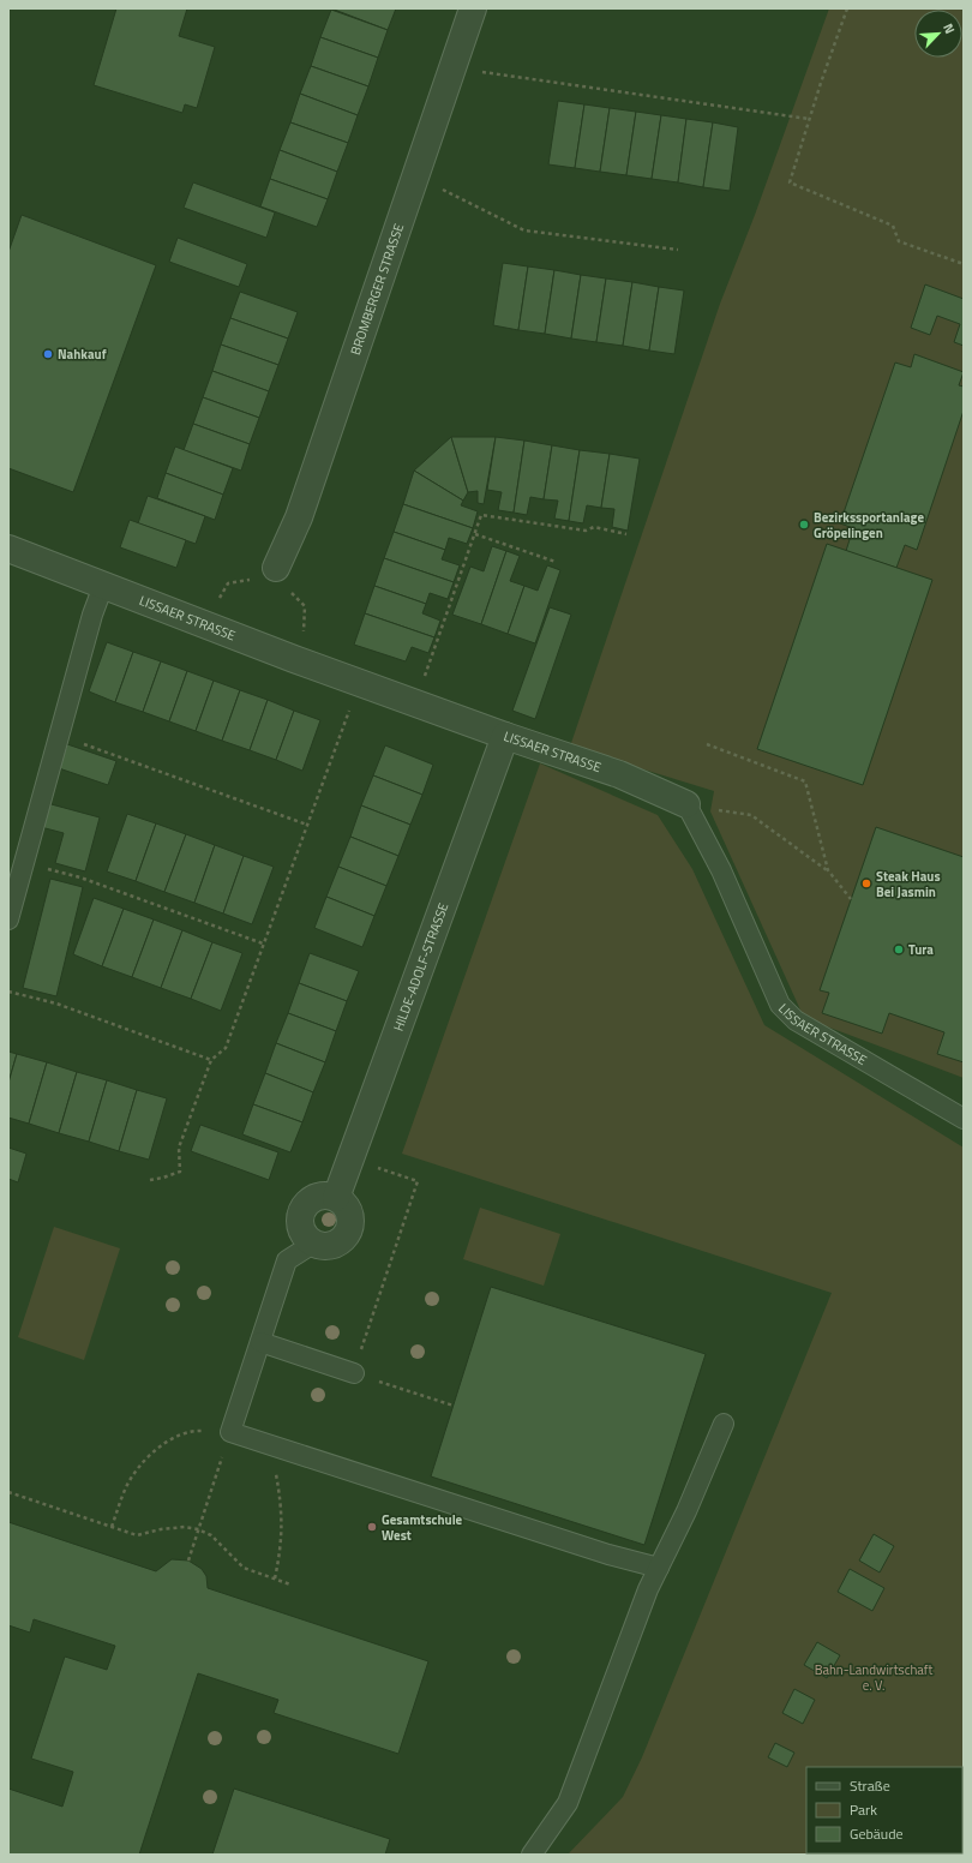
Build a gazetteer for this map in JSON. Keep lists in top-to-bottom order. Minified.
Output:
{"streets":{"street":["BROMBERGER STRASSE","LISSAER STRASSE","HILDE-ADOLF-STRASSE"]},"crossings":[["LISSAER STRASSE","HILDE-ADOLF-STRASSE"]],"parks":["Bahn-Landwirtschaft e. V."],"places":["Nahkauf","Bezirkssportanlage Gröpelingen","Steak Haus Bei Jasmin","Tura","Gesamtschule West"],"legend":["Straße","Park","Gebäude"],"north":"top right"}
